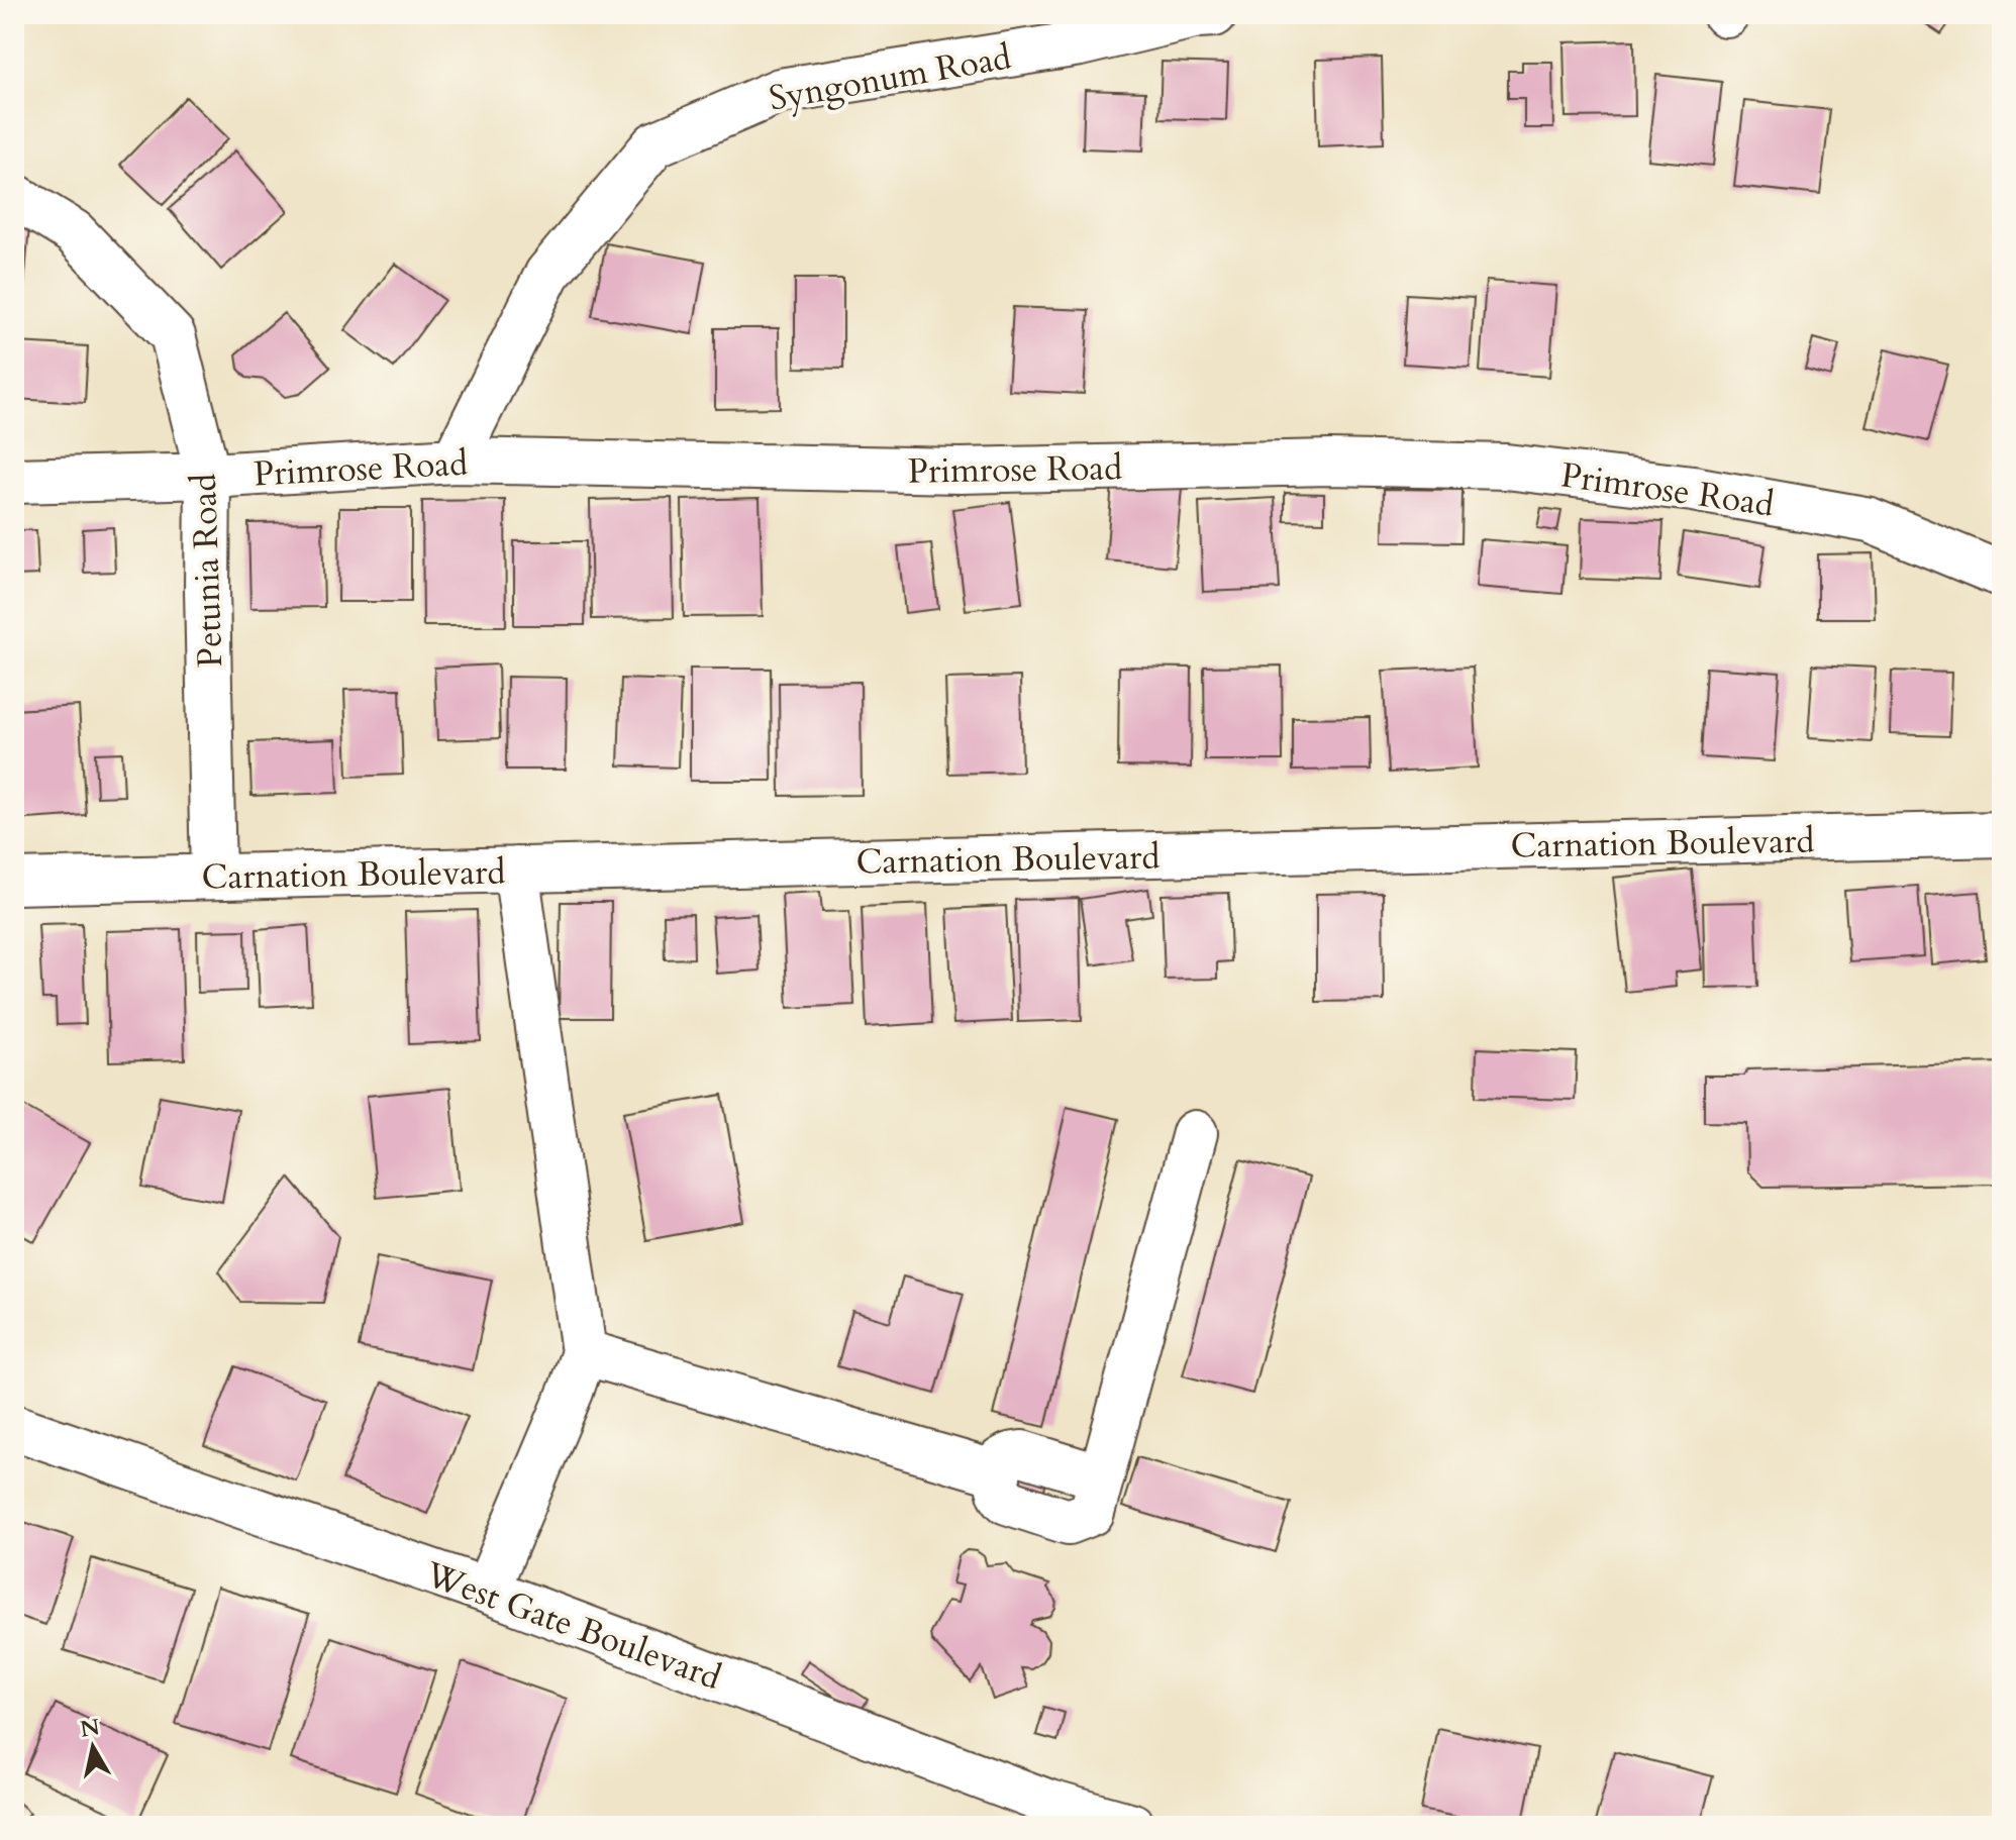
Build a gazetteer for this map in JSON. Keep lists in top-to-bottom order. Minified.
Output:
{"streets":{"street":["Syngonum Road","Primrose Road","Petunia Road","Carnation Boulevard","West Gate Boulevard"]},"crossings":[["Syngonum Road","Primrose Road"],["Primrose Road","Petunia Road"],["Petunia Road","Carnation Boulevard"]],"north":"top"}
